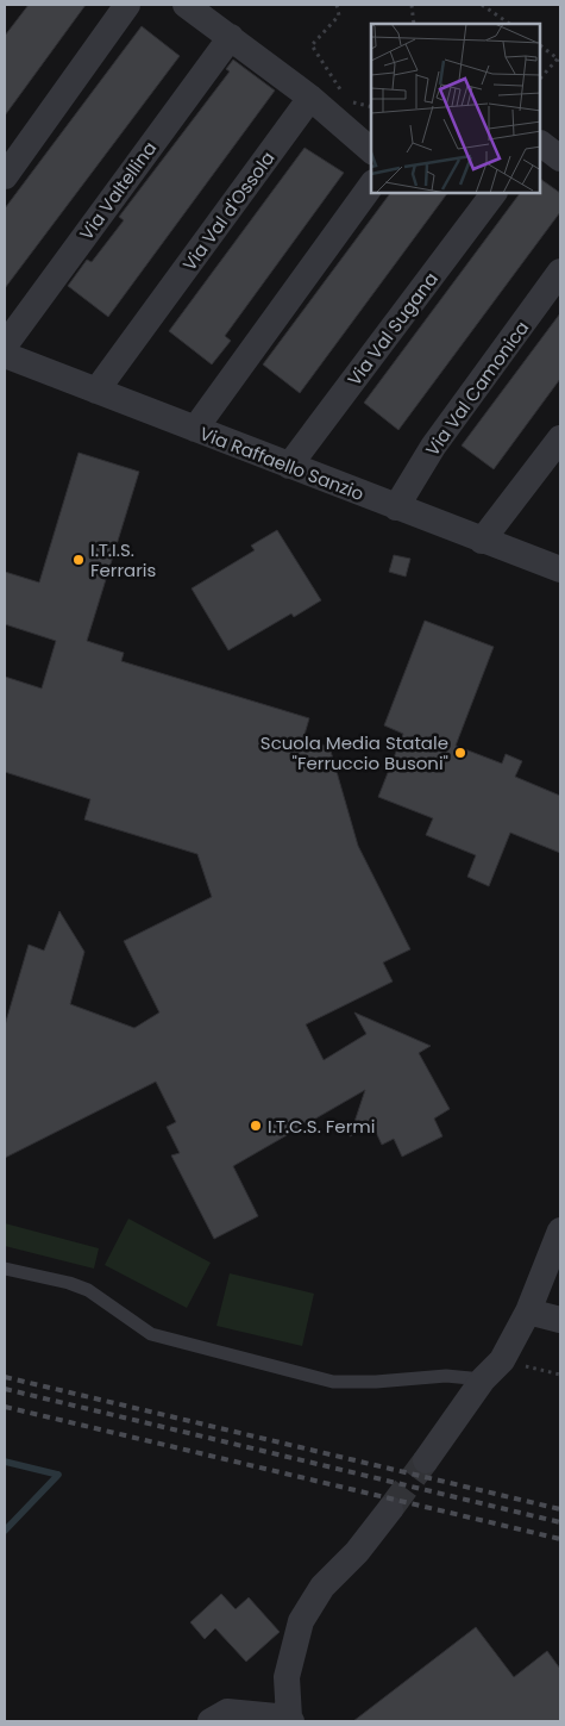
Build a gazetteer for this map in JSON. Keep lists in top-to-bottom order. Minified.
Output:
{"streets":{"street":["Via Valtellina","Via Val d'Ossola","Via Val Sugana","Via Val Camonica","Via Raffaello Sanzio"]},"crossings":[["Via Val d'Ossola","Via Raffaello Sanzio"],["Via Val Sugana","Via Raffaello Sanzio"],["Via Val Camonica","Via Raffaello Sanzio"]],"places":["I.T.I.S. Ferraris","Scuola Media Statale \"Ferruccio Busoni\"","I.T.C.S. Fermi"]}
